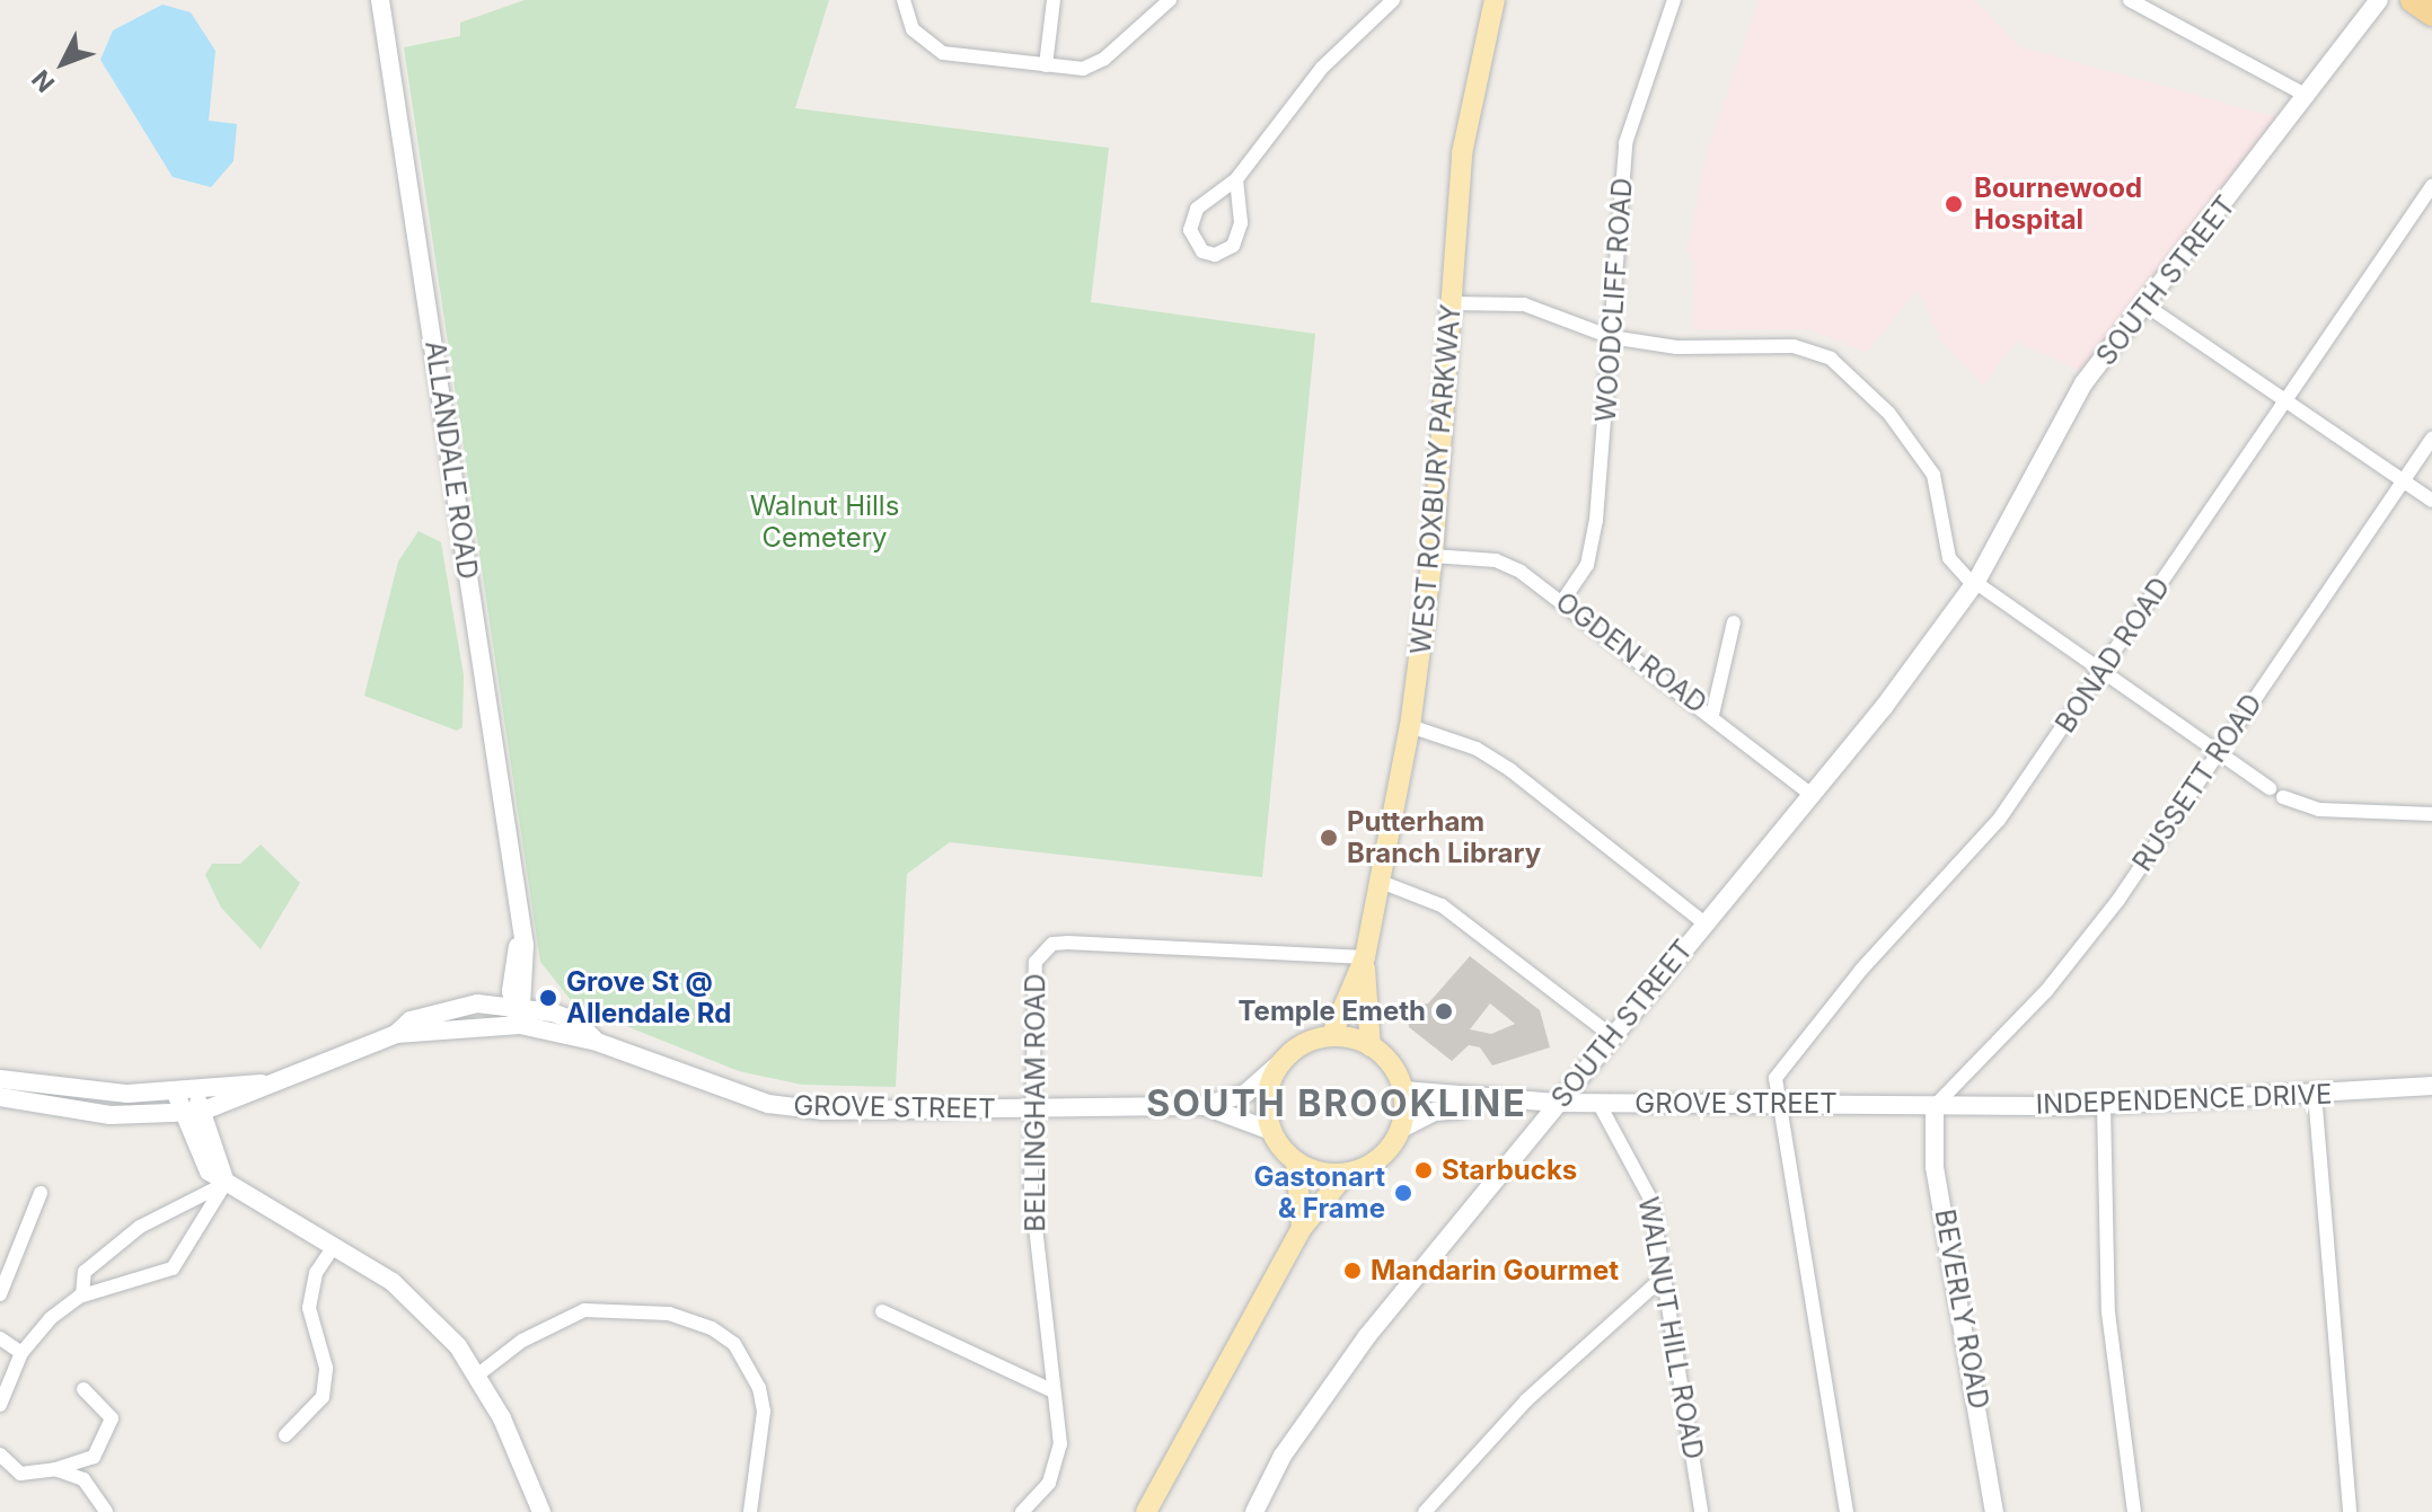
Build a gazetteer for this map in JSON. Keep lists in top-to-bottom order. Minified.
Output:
{"streets":{"main road":["SOUTH STREET","ALLANDALE ROAD","WEST ROXBURY PARKWAY","INDEPENDENCE DRIVE","GROVE STREET","BEVERLY ROAD"],"street":["WOODCLIFF ROAD","OGDEN ROAD","BONAD ROAD","RUSSETT ROAD","BELLINGHAM ROAD","WALNUT HILL ROAD"]},"crossings":[["SOUTH STREET","OGDEN ROAD"],["SOUTH STREET","GROVE STREET"],["WOODCLIFF ROAD","OGDEN ROAD"],["ALLANDALE ROAD","GROVE STREET"],["WEST ROXBURY PARKWAY","OGDEN ROAD"],["WEST ROXBURY PARKWAY","BELLINGHAM ROAD"],["WEST ROXBURY PARKWAY","GROVE STREET"],["BONAD ROAD","GROVE STREET"],["RUSSETT ROAD","INDEPENDENCE DRIVE"],["RUSSETT ROAD","GROVE STREET"],["RUSSETT ROAD","BEVERLY ROAD"],["INDEPENDENCE DRIVE","GROVE STREET"],["INDEPENDENCE DRIVE","BEVERLY ROAD"],["BELLINGHAM ROAD","GROVE STREET"],["GROVE STREET","BEVERLY ROAD"],["GROVE STREET","WALNUT HILL ROAD"]],"districts":["SOUTH BROOKLINE"],"parks":["Walnut Hills Cemetery"],"places":["Bournewood Hospital","Putterham Branch Library","Grove St @ Allendale Rd","Temple Emeth","Starbucks","Gastonart & Frame","Mandarin Gourmet"],"north":"bottom left"}
